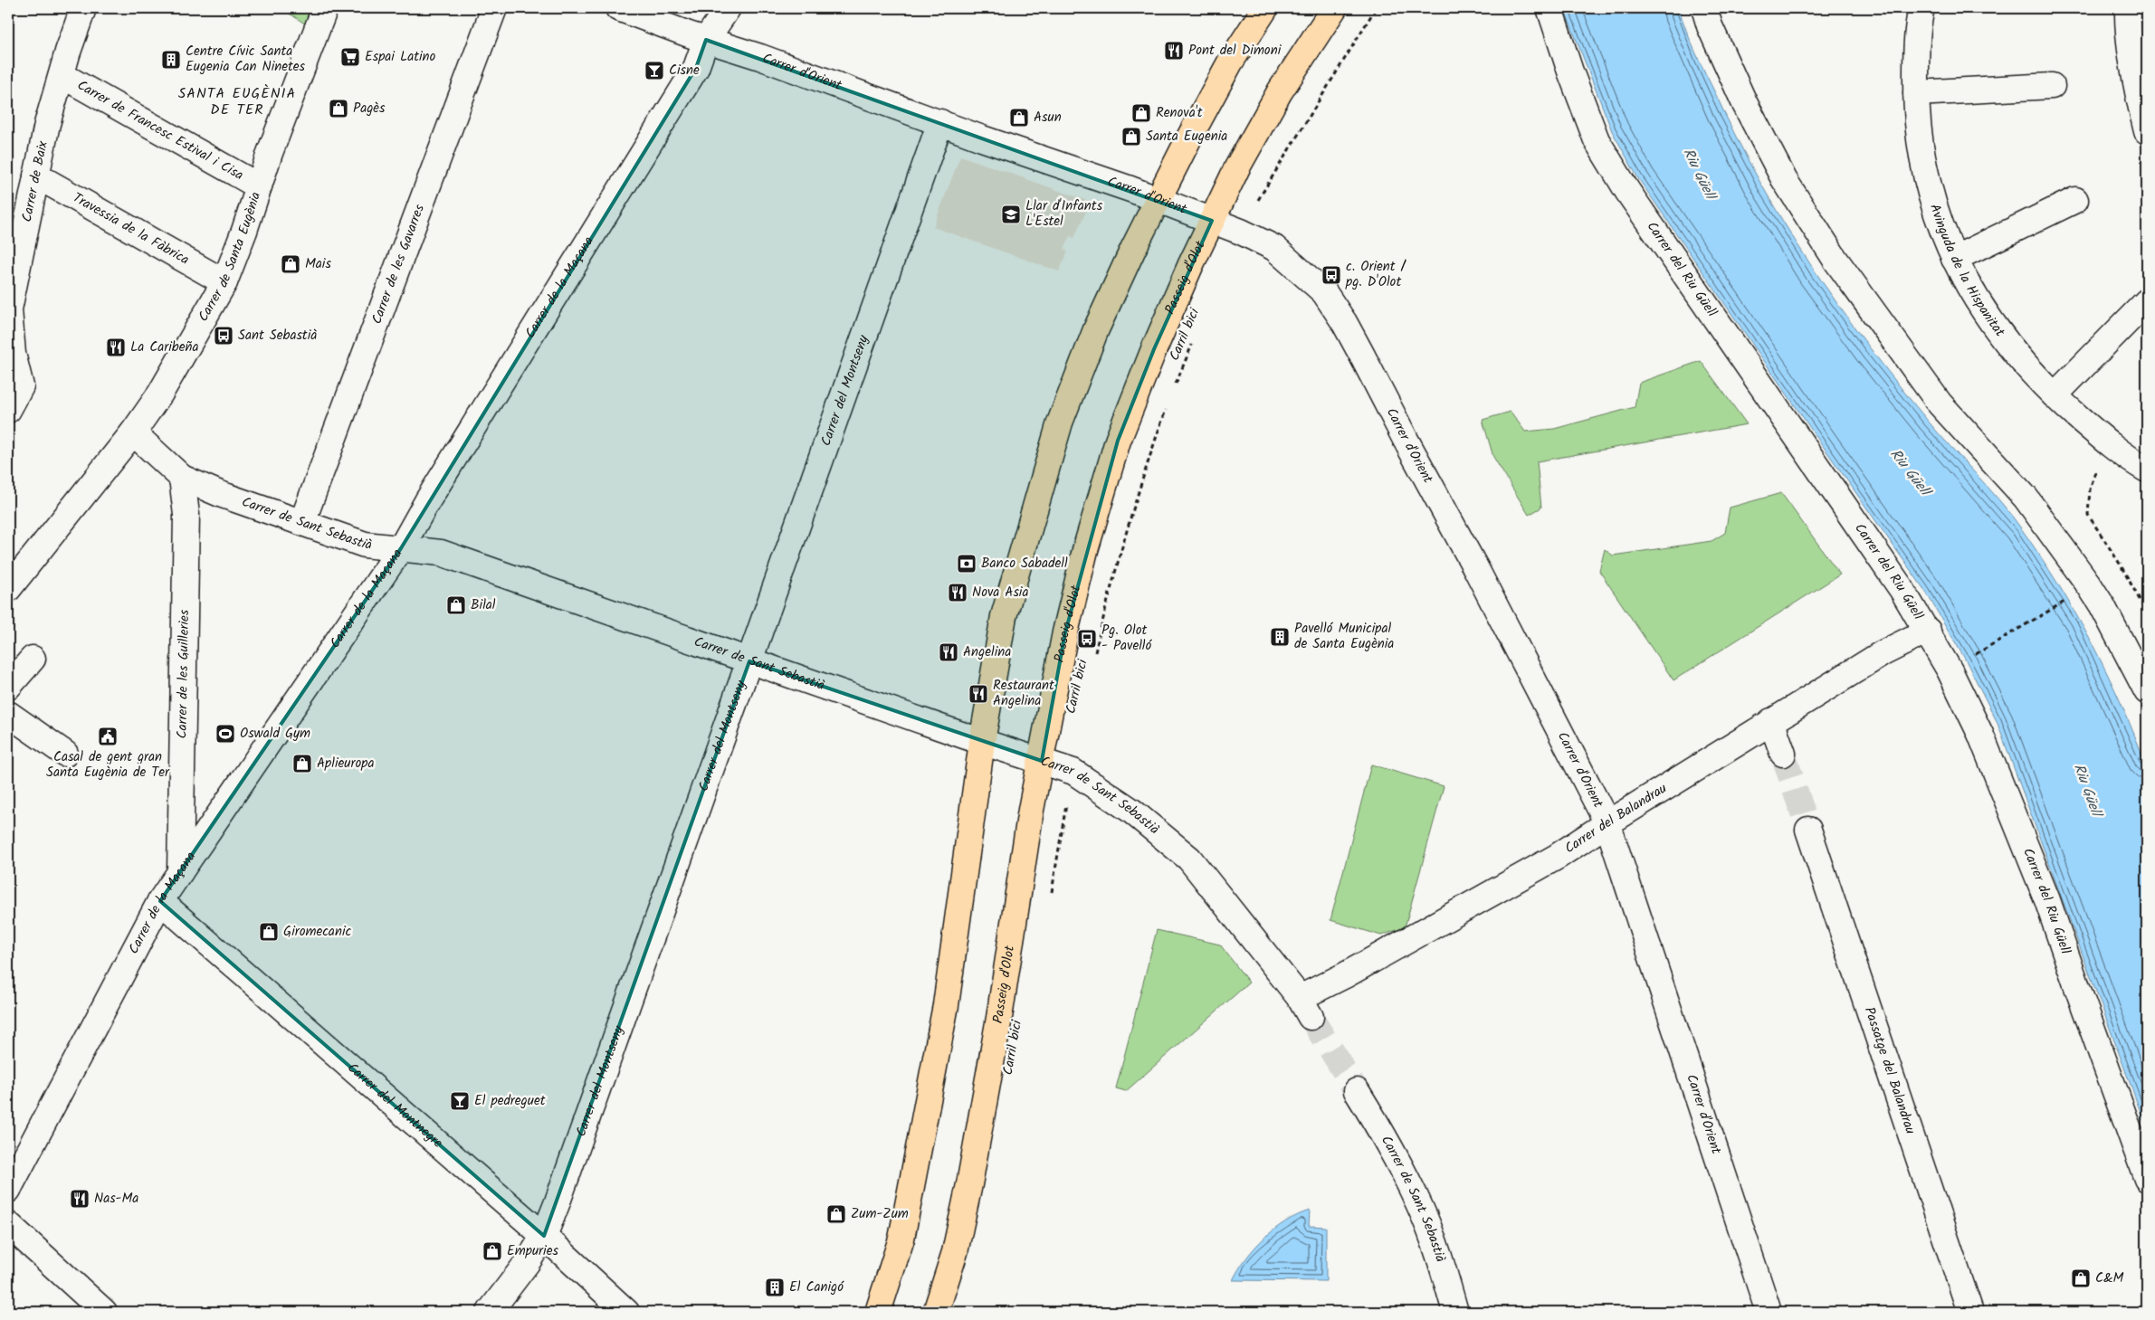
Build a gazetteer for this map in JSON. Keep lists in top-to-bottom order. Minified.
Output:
{"streets":{"main road":["Passeig d'Olot"],"street":["Carrer d'Orient","Carrer de Francesc Estival i Cisa","Carrer de Baix","Travessia de la Fàbrica","Carrer de Santa Eugènia","Carrer de les Gavarres","Carrer del Riu Güell","Avinguda de la Hispanitat","Carrer de la Maçana","Carrer del Montseny","Carrer de Sant Sebastià","Carrer de les Guilleries","Carrer del Balandrau","Passatge del Balandrau","Carrer del Montnegre"],"path":["Carril bici"]},"crossings":[["Carrer d'Orient","Passeig d'Olot"],["Carrer d'Orient","Carrer de la Maçana"],["Carrer d'Orient","Carrer del Montseny"],["Carrer d'Orient","Carrer del Balandrau"],["Carrer de Francesc Estival i Cisa","Carrer de Baix"],["Carrer de Francesc Estival i Cisa","Carrer de Santa Eugènia"],["Carrer de Baix","Travessia de la Fàbrica"],["Travessia de la Fàbrica","Carrer de Santa Eugènia"],["Carrer de Santa Eugènia","Carrer de Sant Sebastià"],["Carrer de les Gavarres","Carrer de Sant Sebastià"],["Carrer del Riu Güell","Carrer del Balandrau"],["Passeig d'Olot","Carrer de Sant Sebastià"],["Carrer de la Maçana","Carrer de Sant Sebastià"],["Carrer de la Maçana","Carrer de les Guilleries"],["Carrer de la Maçana","Carrer del Montnegre"],["Carrer del Montseny","Carrer de Sant Sebastià"],["Carrer del Montseny","Carrer del Montnegre"],["Carrer de Sant Sebastià","Carrer de les Guilleries"],["Carrer de Sant Sebastià","Carrer del Balandrau"]],"districts":["SANTA EUGÈNIA DE TER"],"water":["Riu Güell"],"places":{"restaurant":["Pont del Dimoni","La Caribeña","Nova Asia","Angelina","Restaurant Angelina","Nas-Ma"],"supermarket":["Espai Latino"],"building":["Centre Cívic Santa Eugenia Can Ninetes","Pavelló Municipal de Santa Eugènia","El Canigó"],"bar":["Cisne","El pedreguet"],"shop":["Pagès","Renova't","Asun","Santa Eugenia","Mais","Bilal","Aplieuropa","Giromecanic","Zum-Zum","Empuries","C&M"],"school or university":["Llar d'Infants L'Estel"],"bus stop":["c. Orient / pg. D'Olot","Sant Sebastià","Pg. Olot - Pavelló"],"bank":["Banco Sabadell"],"sports":["Oswald Gym"],"public building":["Casal de gent gran Santa Eugènia de Ter"]}}
